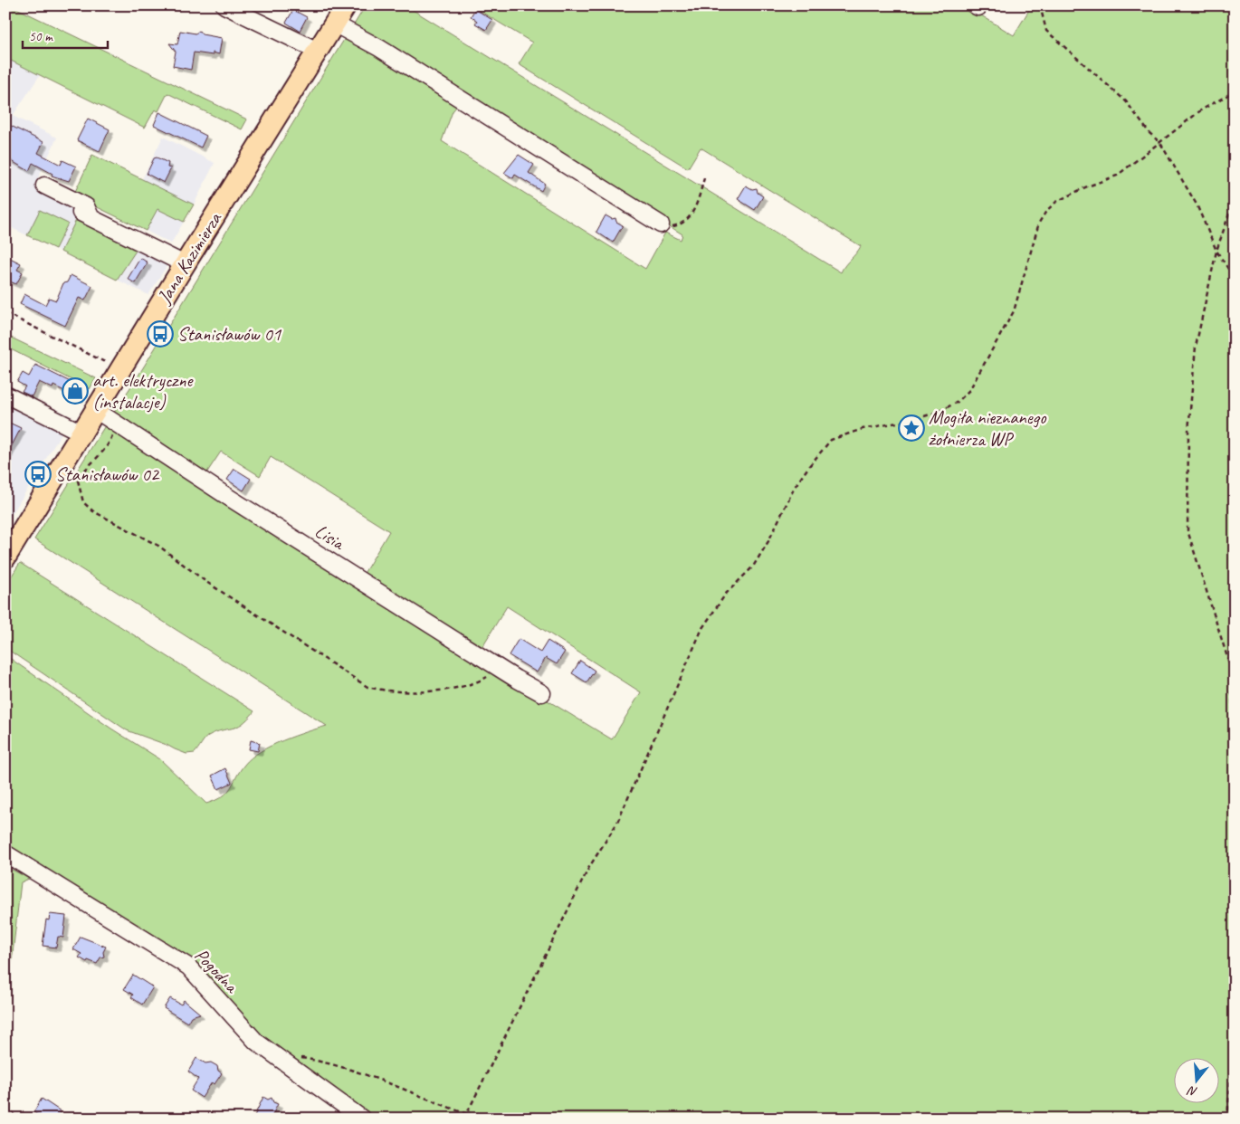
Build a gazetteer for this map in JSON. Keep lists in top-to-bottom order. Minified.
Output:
{"streets":{"main road":["Jana Kazimierza"],"street":["Lisia","Pogodna"]},"crossings":[["Jana Kazimierza","Lisia"]],"places":{"bus stop":["Stanisławów 01","Stanisławów 02"],"shop":["art. elektryczne (instalacje)"],"place":["Mogiła nieznanego żołnierza WP"]},"scale_bar":"50 m","north":"bottom"}
